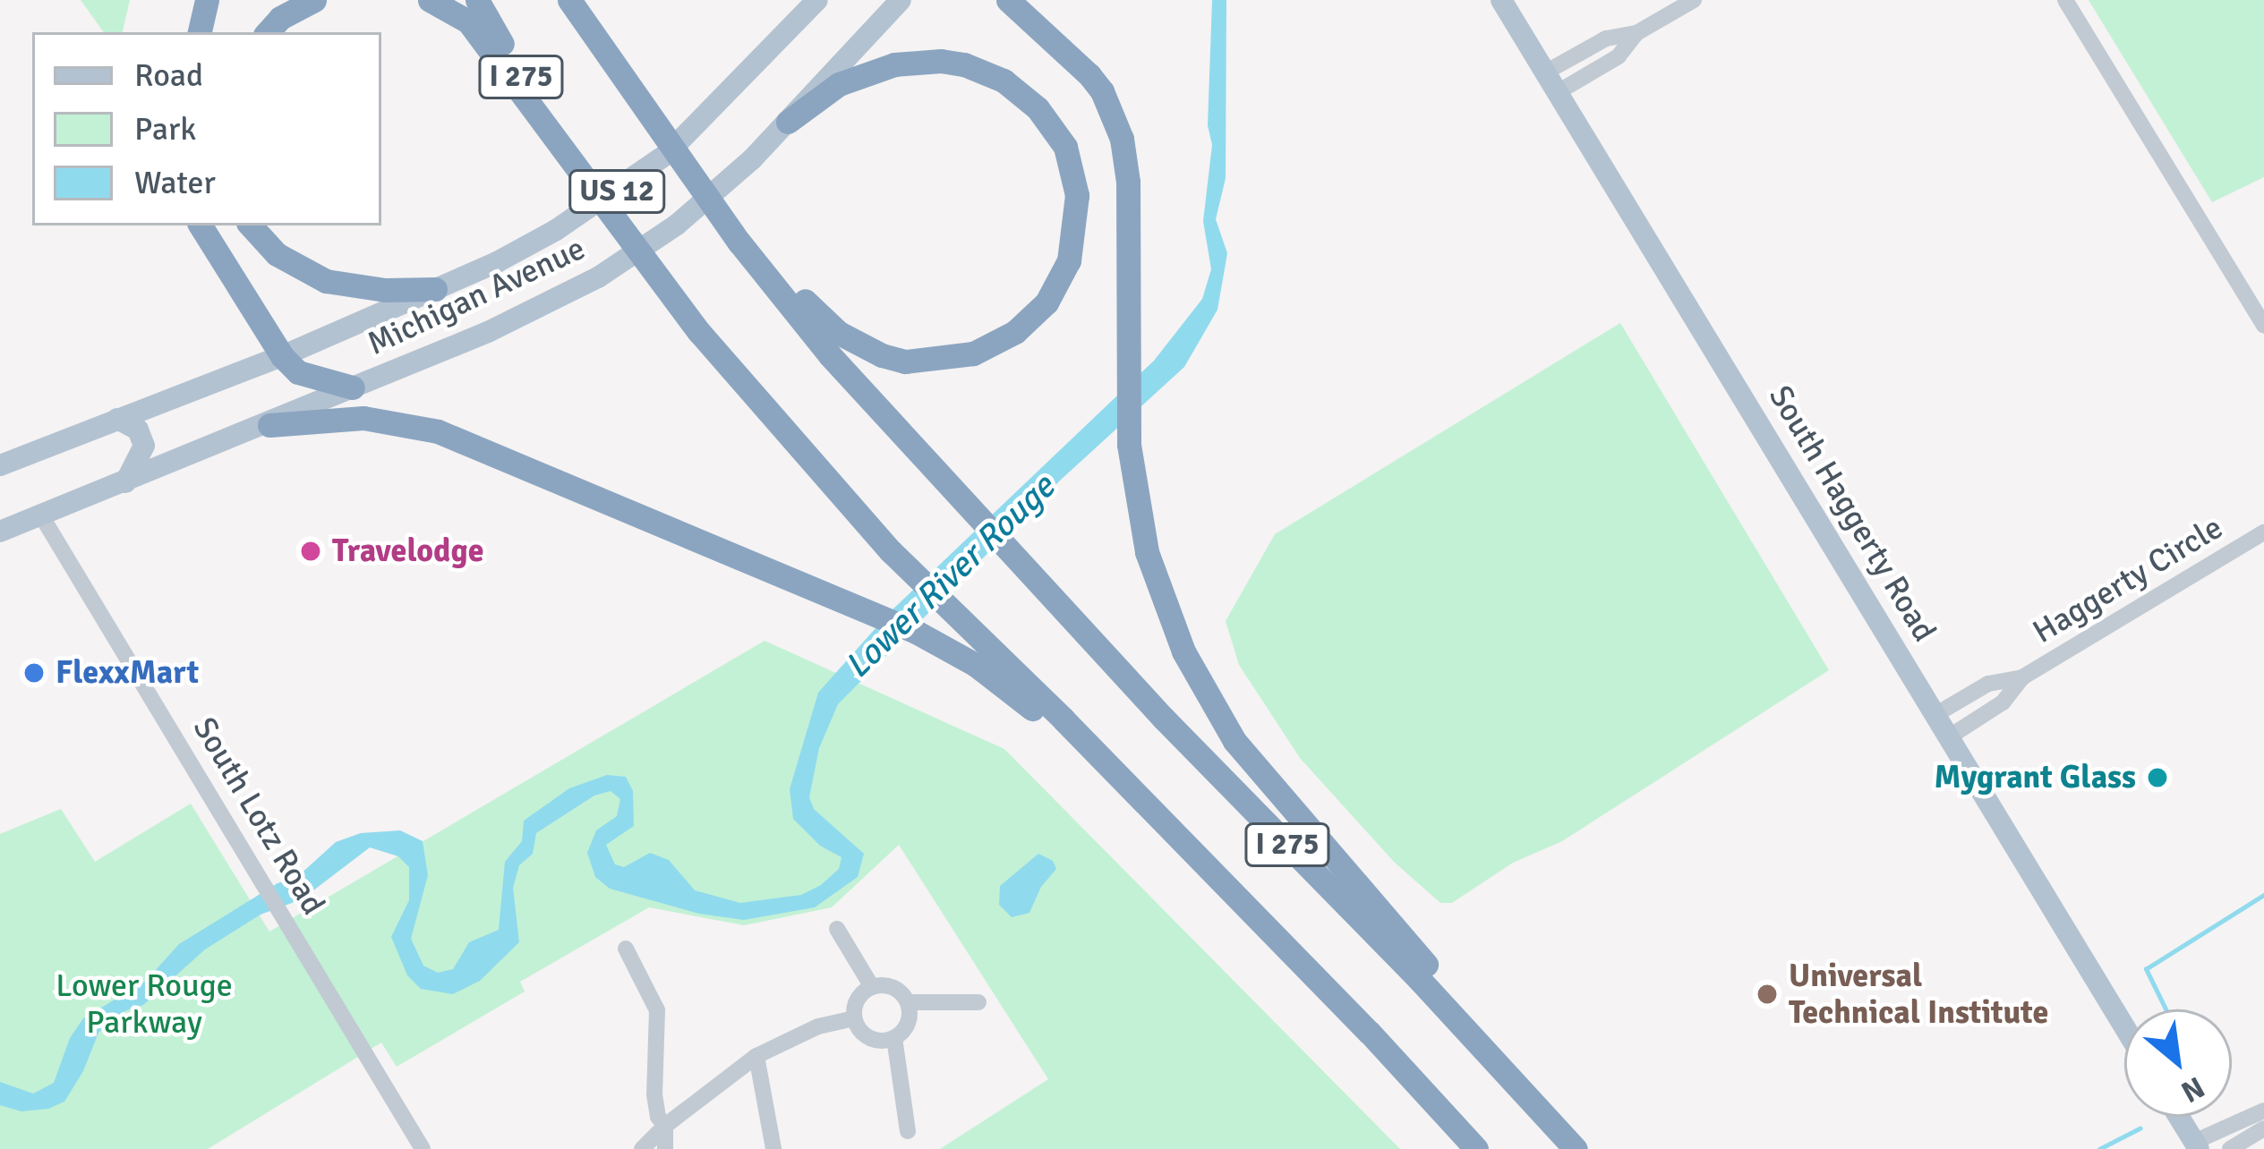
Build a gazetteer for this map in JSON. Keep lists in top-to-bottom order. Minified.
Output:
{"streets":{"highway":["I 275"],"main road":["US 12","Michigan Avenue","South Haggerty Road"],"street":["Haggerty Circle","South Lotz Road"]},"crossings":[["Michigan Avenue","South Lotz Road"],["South Haggerty Road","Haggerty Circle"]],"water":["Lower River Rouge"],"parks":["Lower Rouge Parkway"],"places":["Travelodge","FlexxMart","Mygrant Glass","Universal Technical Institute"],"legend":["Road","Park","Water"],"north":"bottom right"}
